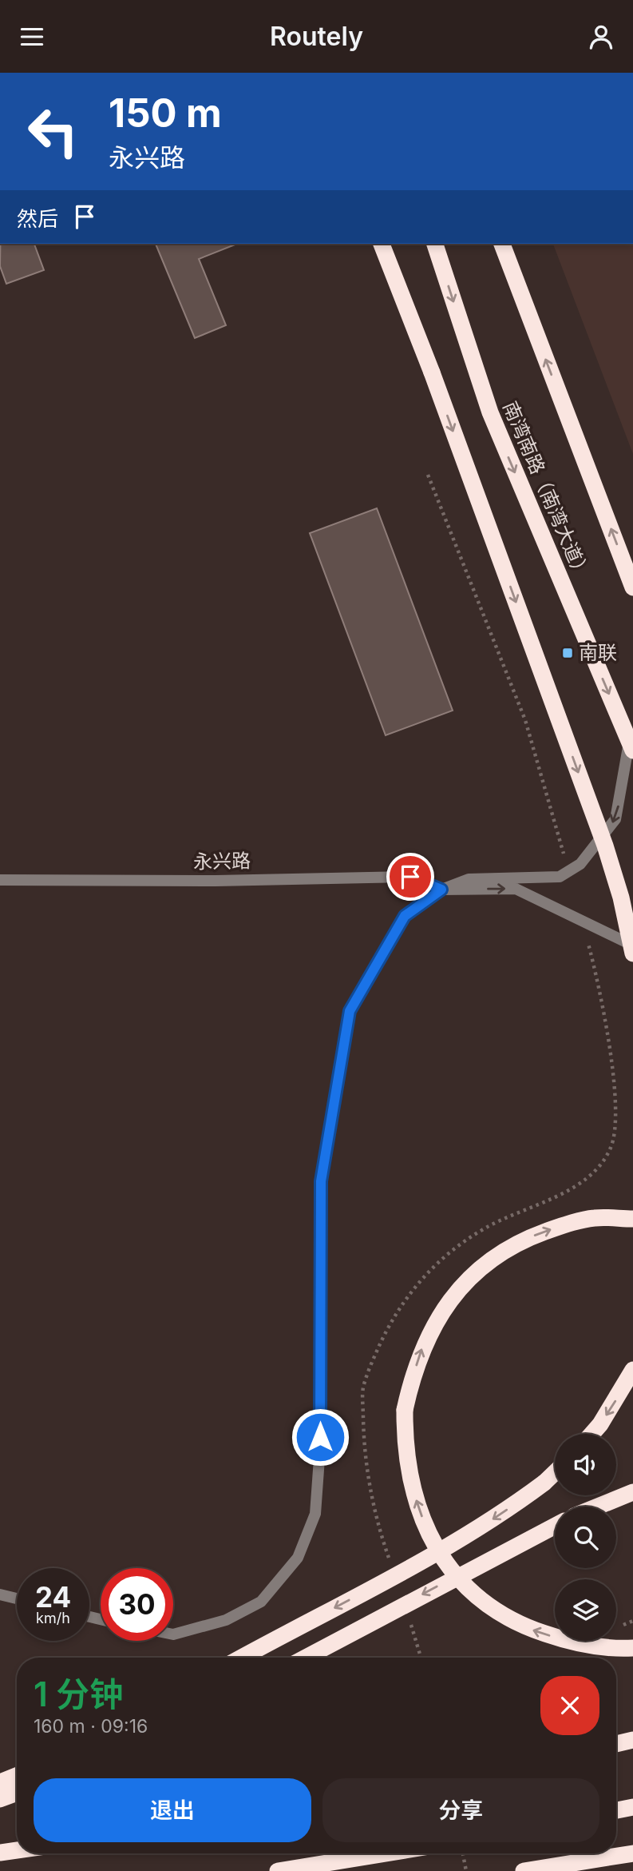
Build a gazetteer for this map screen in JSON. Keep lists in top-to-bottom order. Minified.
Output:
{"streets":{"highway":["南湾南路（南湾大道）"],"street":["永兴路"]},"places":{"transit":["南联"]},"page":{"header":"Routely","turn":["150 m","永兴路"],"then":"然后","speed":"24 km/h","limit":"30","heading":["1 分钟","160 m · 09:16"],"buttons":["退出","分享"]}}
